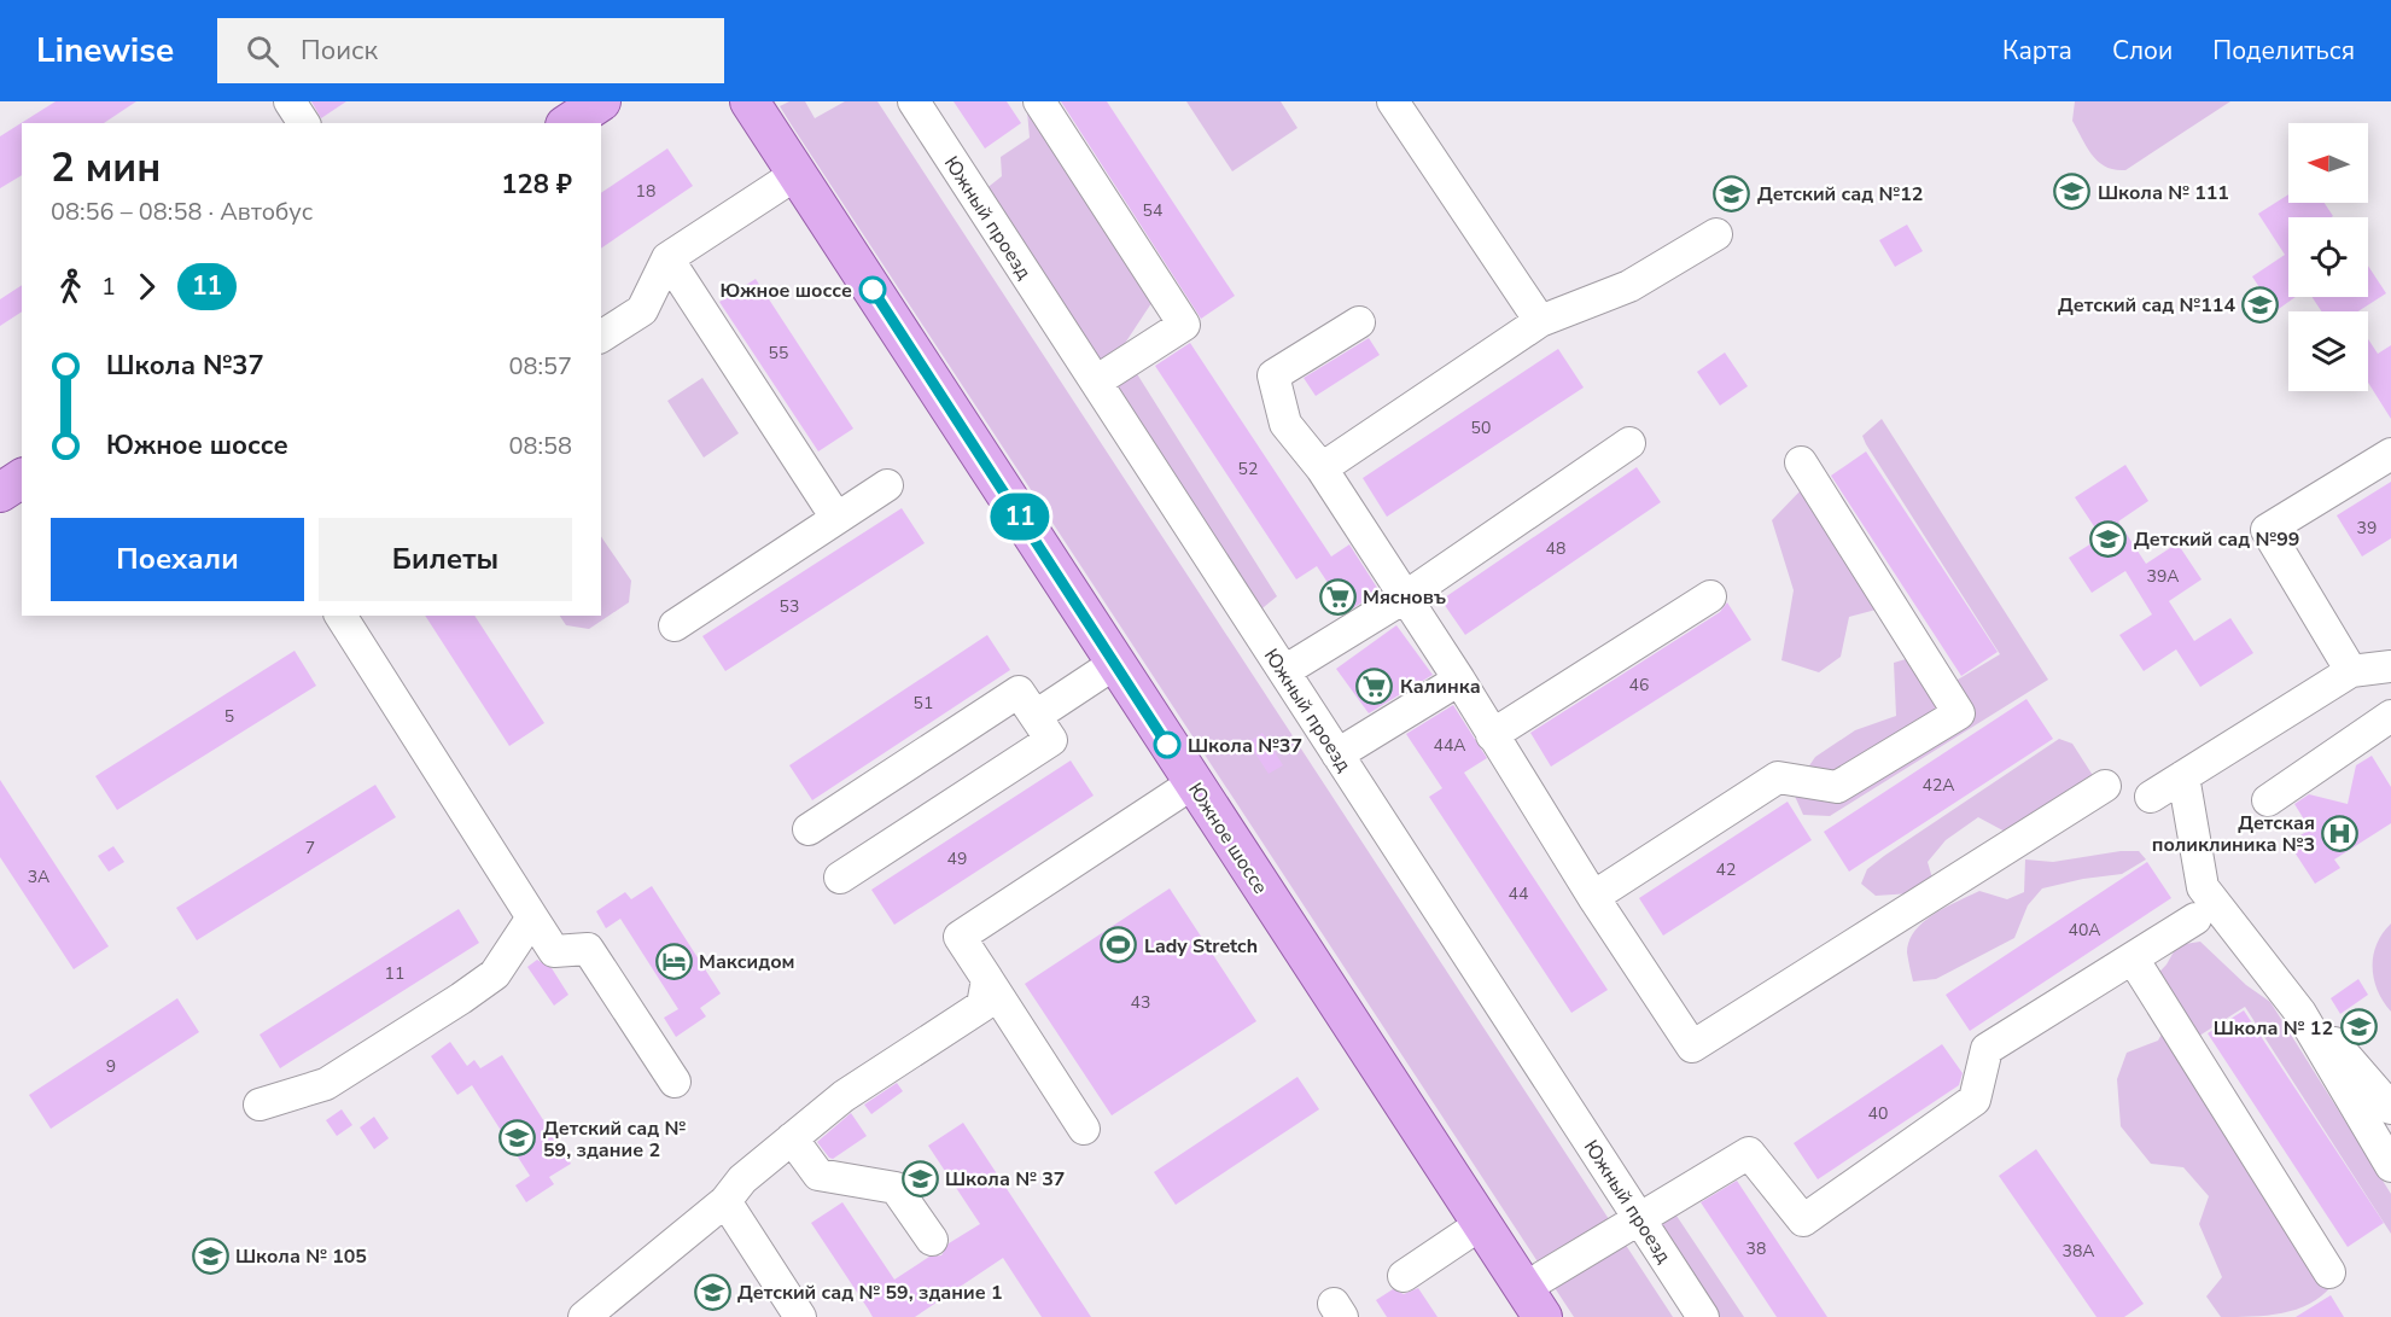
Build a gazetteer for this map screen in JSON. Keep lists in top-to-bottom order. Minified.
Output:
{"streets":{"main road":["Южное шоссе"],"street":["Южный проезд"]},"places":{"school or university":["Школа № 111","Детский сад №12","Детский сад №114","Детский сад №99","Школа № 12","Детский сад № 59, здание 2","Школа № 37","Школа № 105","Детский сад № 59, здание 1"],"other":["Южное шоссе","Школа №37"],"supermarket":["Мясновъ","Калинка"],"hospital":["Детская поликлиника №3"],"sports":["Lady Stretch"],"hotel":["Максидом"]},"lines":["bus line 11"],"house_numbers":["18","54","55","50","52","39","48","39А","53","46","51","5","44А","42А","7","49","42","3А","44","40А","11","43","9","40","38","38А"],"north":"left","page":{"header":"Linewise","search":"Поиск","nav":["Карта","Слои","Поделиться"],"on_map":"11","heading":["2 мин","08:56 – 08:58 · Автобус","128 ₽"],"legs":["1","11"],"list":[{"name":"Школа №37","value":"08:57"},{"name":"Южное шоссе","value":"08:58"}],"buttons":["Поехали","Билеты"]}}
